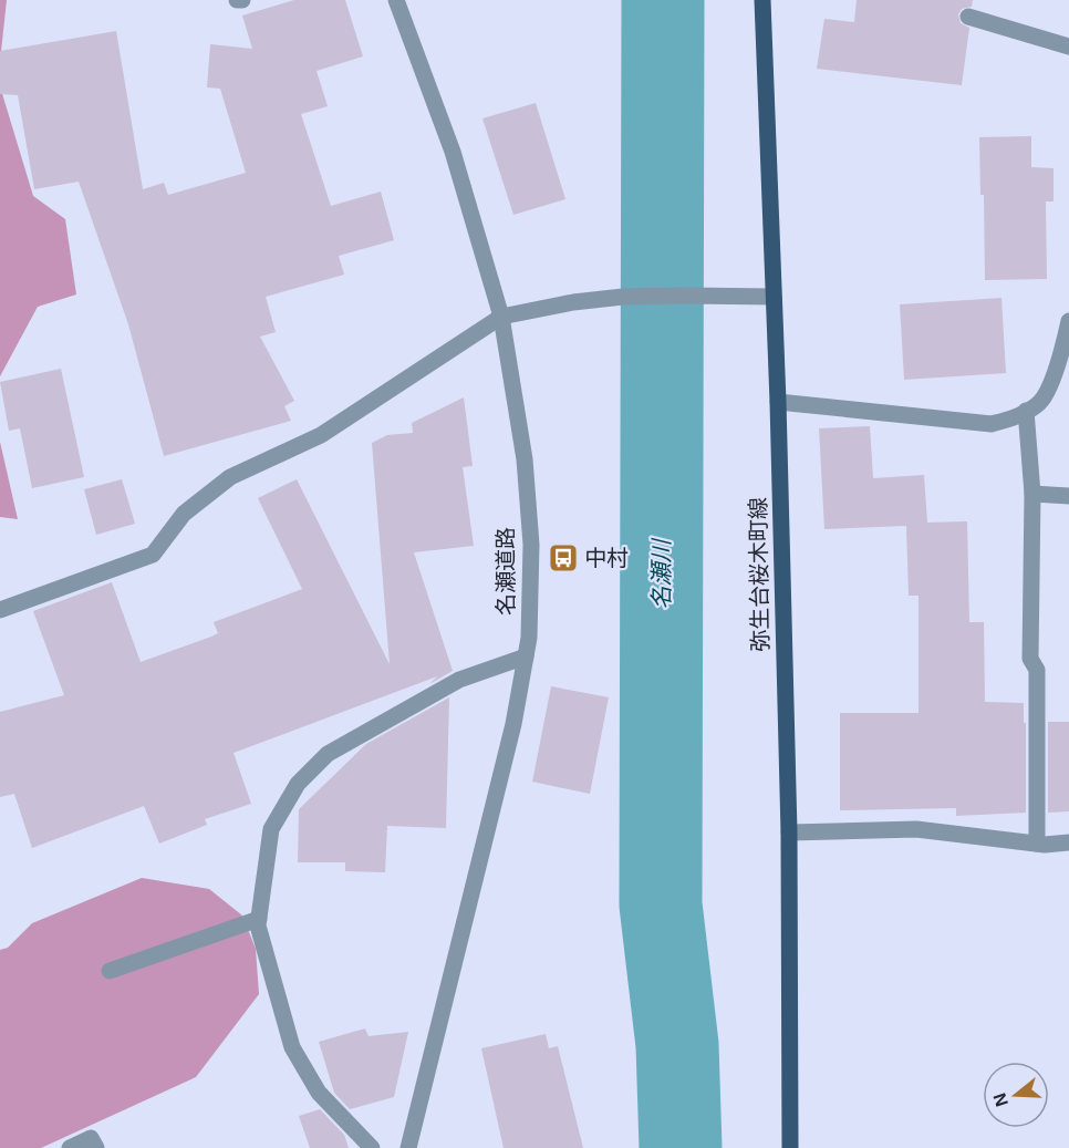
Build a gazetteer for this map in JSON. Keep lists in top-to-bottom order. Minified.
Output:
{"streets":{"main road":["弥生台桜木町線"],"street":["名瀬道路"]},"water":["名瀬川"],"places":{"bus stop":["中村"]},"north":"left"}
